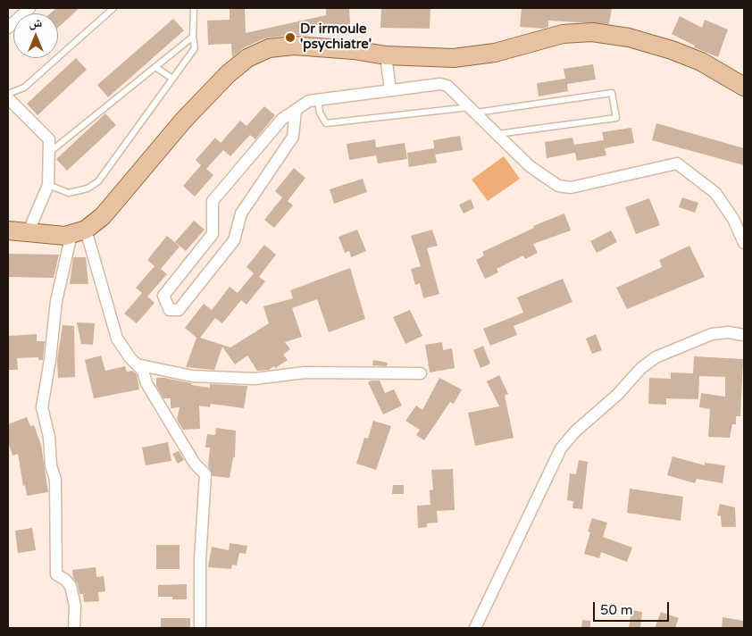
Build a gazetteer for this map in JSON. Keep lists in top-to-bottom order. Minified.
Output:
{"places":["Dr irmoule 'psychiatre'"],"scale_bar":"50 m","north":"top"}
